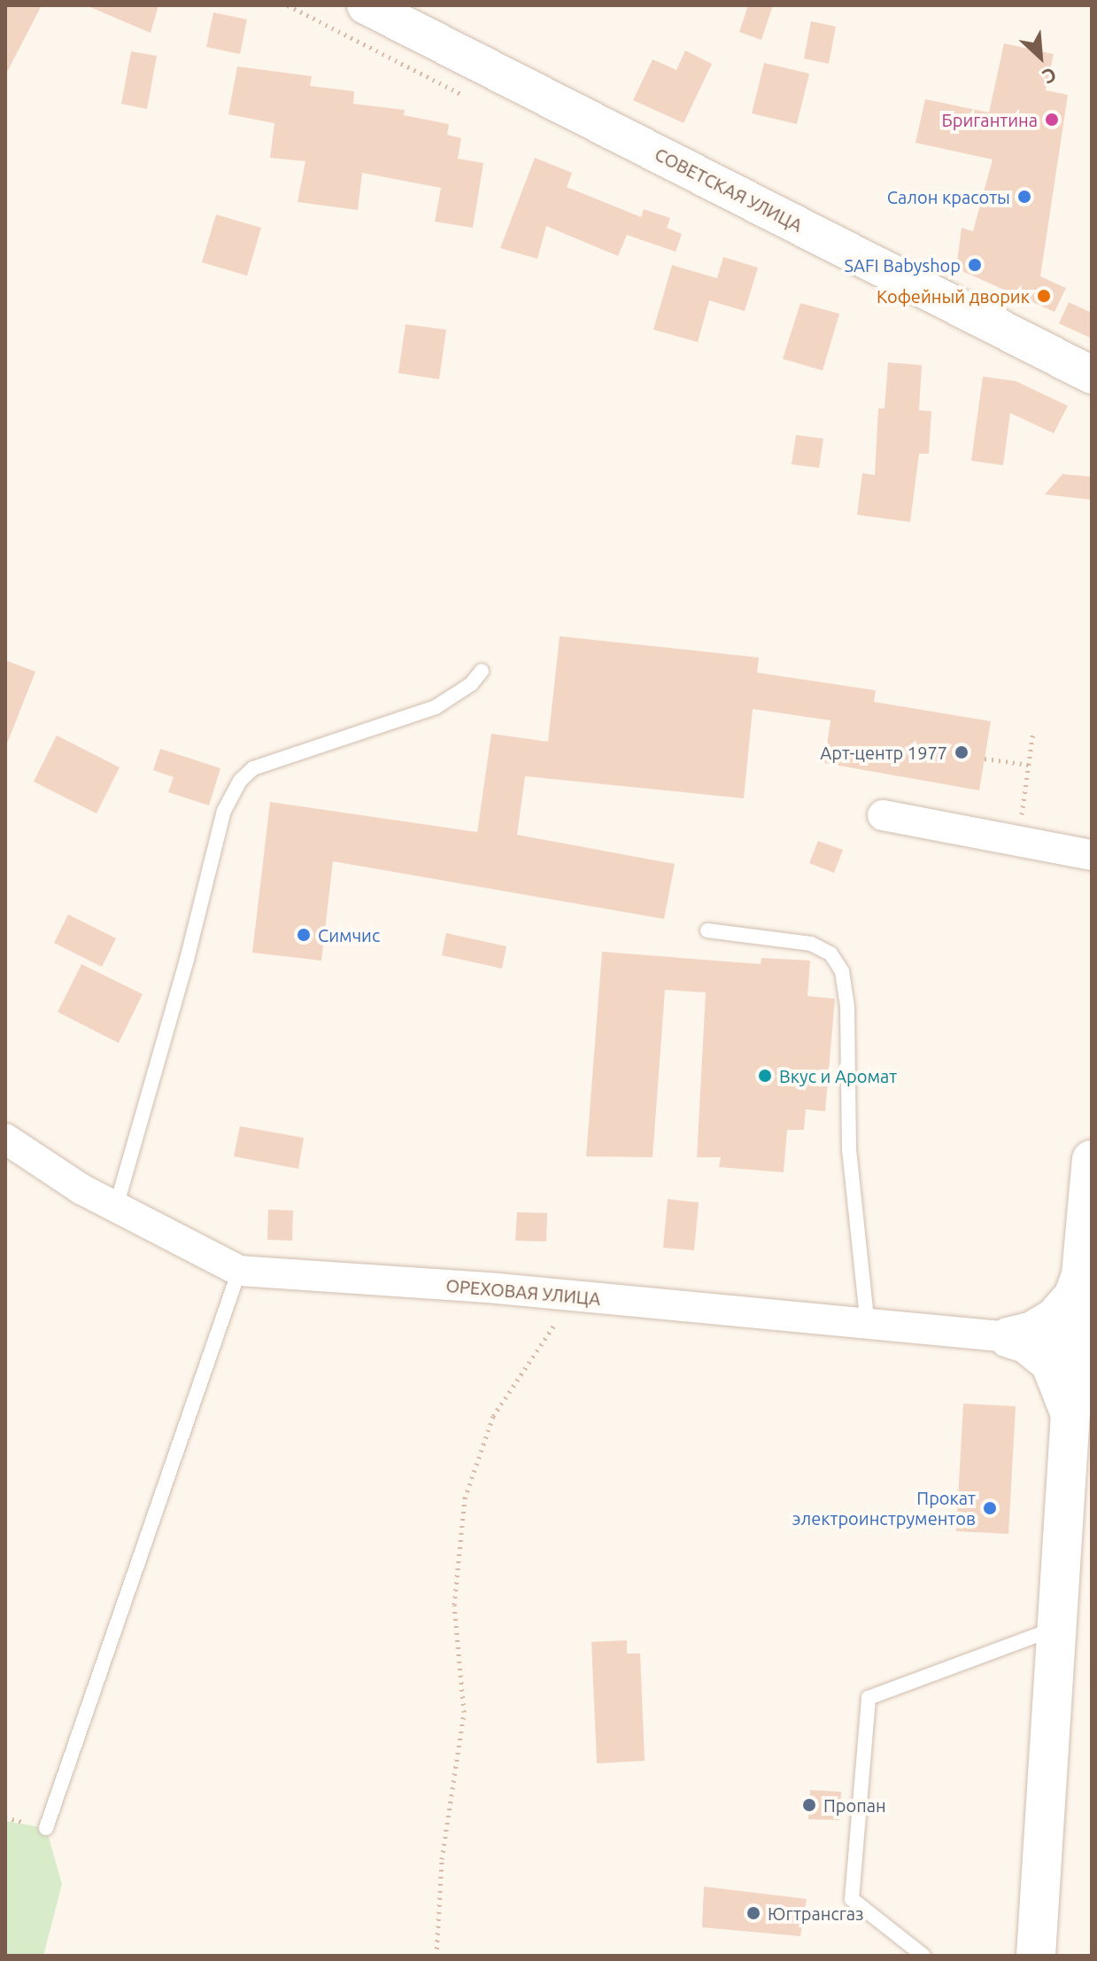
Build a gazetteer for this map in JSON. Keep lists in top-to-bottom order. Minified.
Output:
{"streets":{"street":["СОВЕТСКАЯ УЛИЦА","ОРЕХОВАЯ УЛИЦА"]},"places":["Бригантина","Салон красоты","SAFI Babyshop","Кофейный дворик","Арт-центр 1977","Симчис","Вкус и Аромат","Прокат электроинструментов","Пропан","Югтрансгаз"],"north":"bottom right"}
